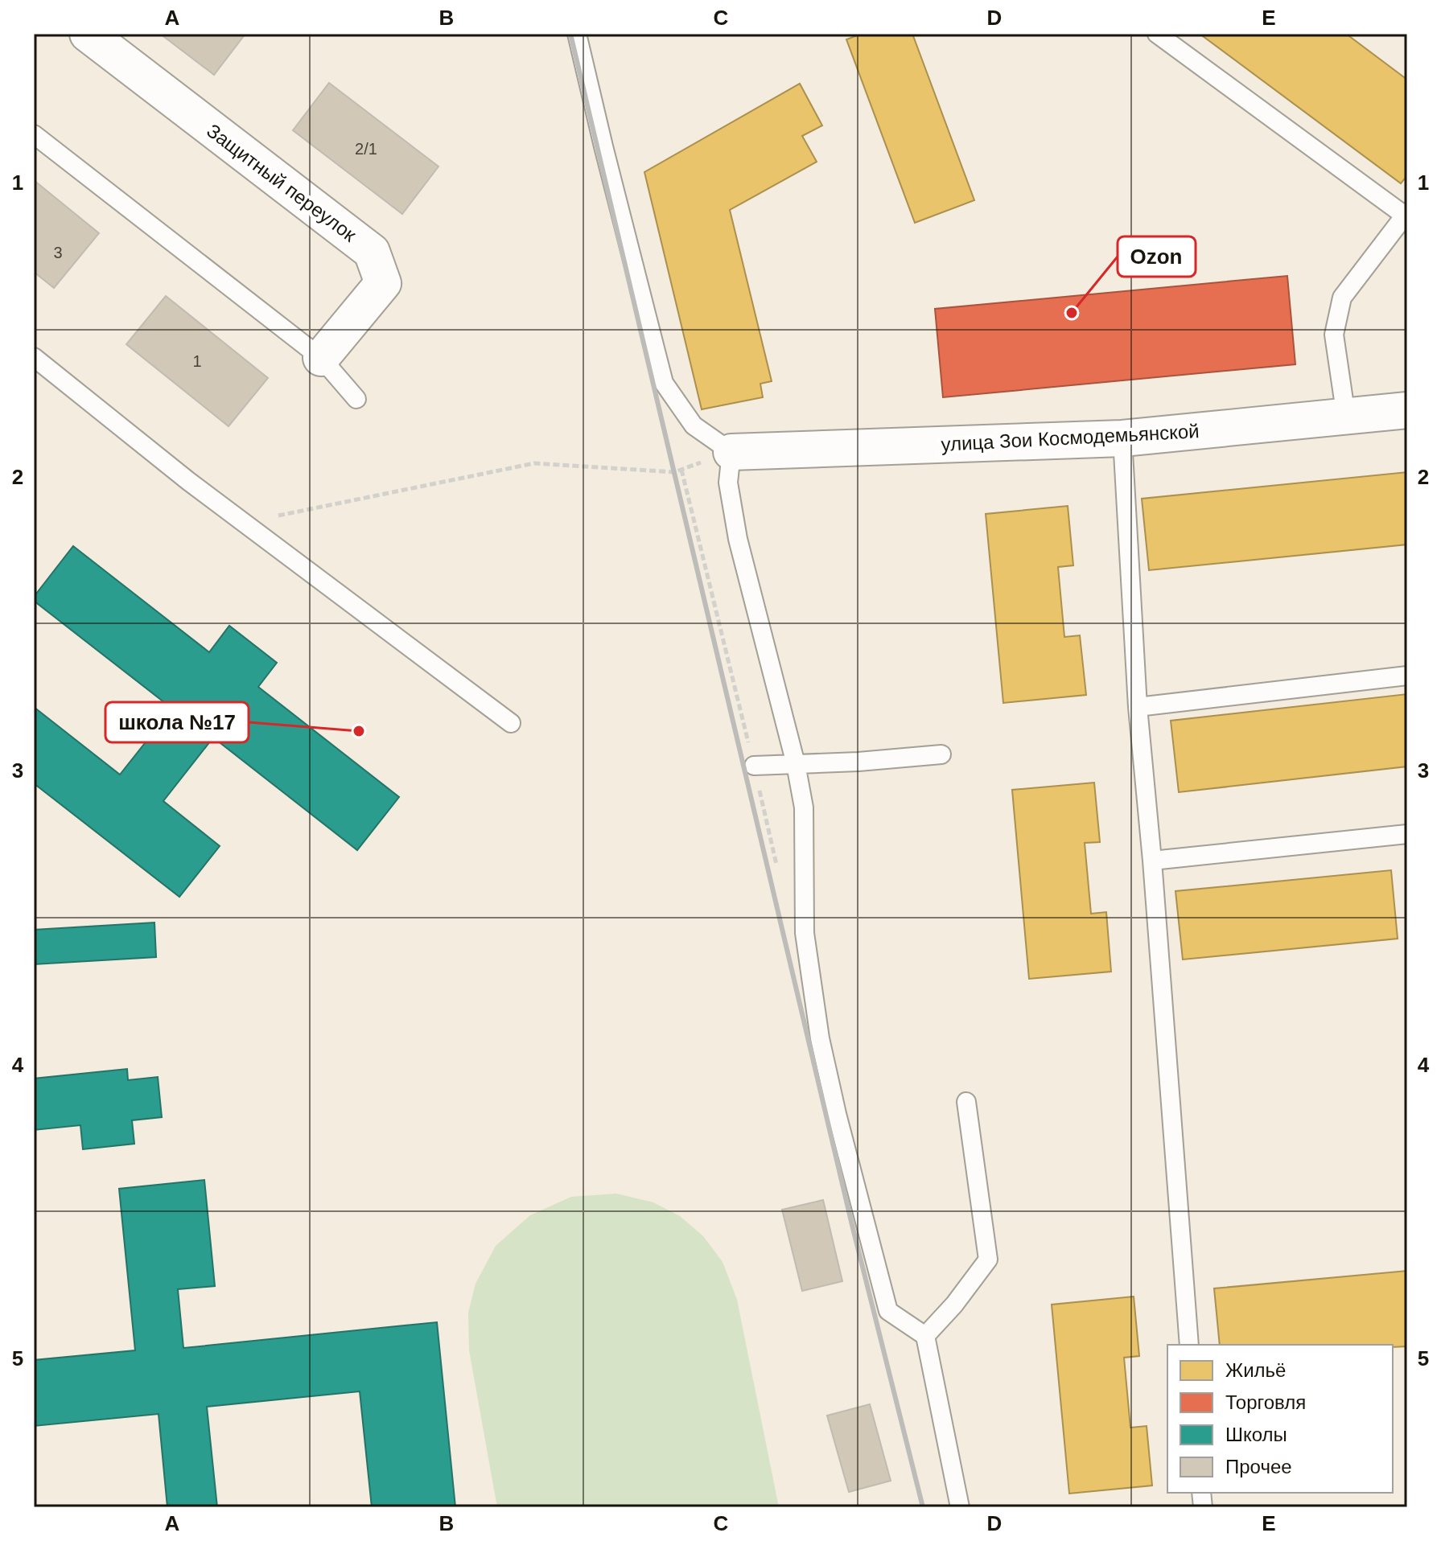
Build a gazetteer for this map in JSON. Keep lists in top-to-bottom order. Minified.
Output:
{"streets":{"street":["Защитный переулок","улица Зои Космодемьянской"]},"places":["Ozon","школа №17"],"house_numbers":["2/1","3","1"],"legend":["Жильё","Торговля","Школы","Прочее"],"grid":{"columns":["A","B","C","D","E"],"rows":["1","2","3","4","5"]}}
